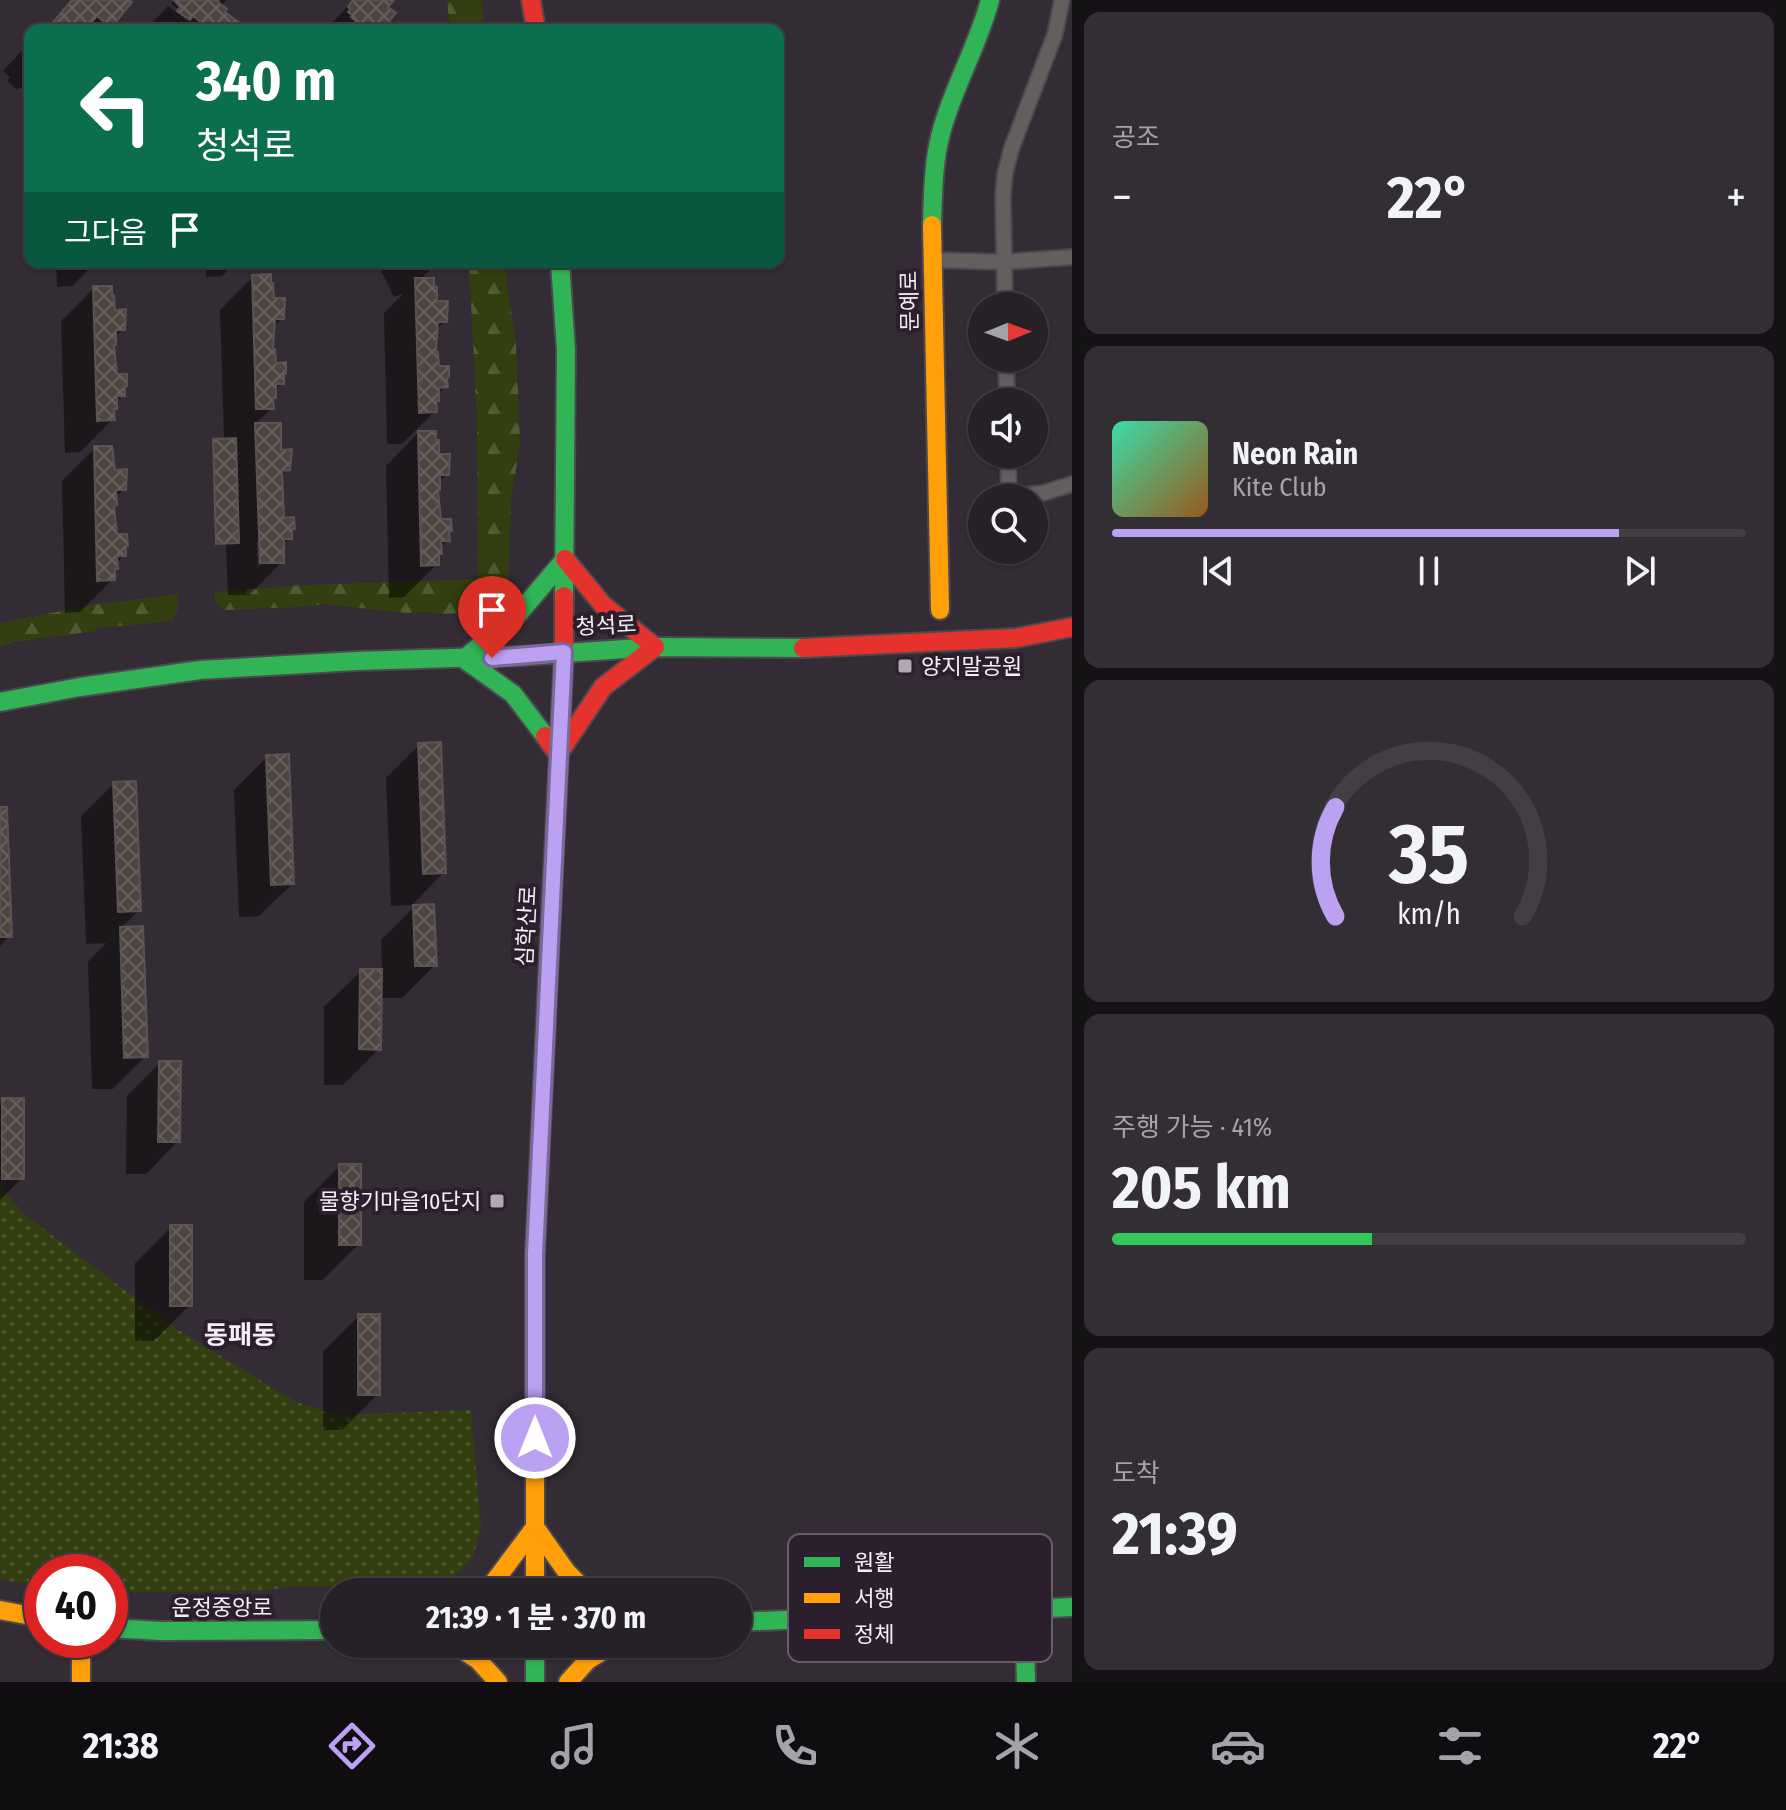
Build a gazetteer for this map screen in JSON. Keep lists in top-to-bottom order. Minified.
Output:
{"streets":{"street":["문예로","청석로","심학산로","운정중앙로"]},"crossings":[["청석로","심학산로"]],"districts":["동패동"],"places":{"transit":["양지말공원","물향기마을10단지"]},"legend":["원활","서행","정체"],"north":"right","page":{"tile":["공조",["주행 가능 · 41%","205 km"],["도착","21:39"]],"turn":["340 m","청석로"],"heat":["−","22°","+"],"then":"그다음","song":["Neon Rain","Kite Club"],"limit":"40","trip":"21:39 · 1 분 · 370 m","tabs":["21:38","22°"],"gauge":["35","km/h"]}}
